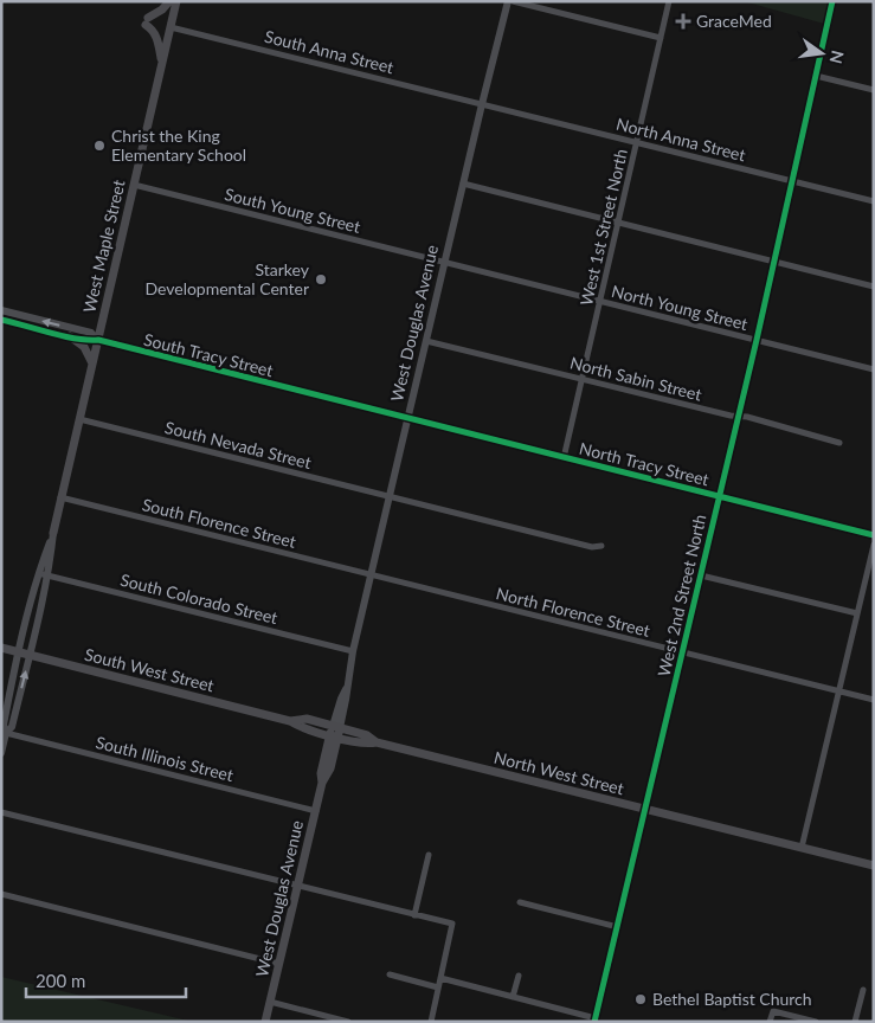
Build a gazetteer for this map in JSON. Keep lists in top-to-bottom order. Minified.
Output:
{"streets":{"main road":["West Maple Street","West Douglas Avenue","South West Street","North West Street"],"street":["South Anna Street","North Anna Street","South Young Street","West 1st Street North","North Young Street","South Tracy Street","North Sabin Street","South Nevada Street","North Tracy Street","South Florence Street","West 2nd Street North","South Colorado Street","North Florence Street","South Illinois Street"]},"crossings":[["South Anna Street","North Anna Street"],["South Anna Street","West Maple Street"],["South Anna Street","West Douglas Avenue"],["North Anna Street","West 1st Street North"],["North Anna Street","West Douglas Avenue"],["North Anna Street","West 2nd Street North"],["South Young Street","West Maple Street"],["South Young Street","North Young Street"],["South Young Street","West Douglas Avenue"],["West 1st Street North","North Young Street"],["West 1st Street North","North Sabin Street"],["West 1st Street North","North Tracy Street"],["West Maple Street","South Tracy Street"],["West Maple Street","South Nevada Street"],["West Maple Street","South Florence Street"],["West Maple Street","South Colorado Street"],["West Maple Street","South West Street"],["West Maple Street","South Illinois Street"],["North Young Street","West Douglas Avenue"],["North Young Street","West 2nd Street North"],["West Douglas Avenue","South Tracy Street"],["West Douglas Avenue","North Sabin Street"],["West Douglas Avenue","South Nevada Street"],["West Douglas Avenue","North Tracy Street"],["West Douglas Avenue","South Florence Street"],["West Douglas Avenue","South Colorado Street"],["West Douglas Avenue","North Florence Street"],["West Douglas Avenue","South West Street"],["West Douglas Avenue","South Illinois Street"],["West Douglas Avenue","North West Street"],["South Tracy Street","North Tracy Street"],["North Sabin Street","West 2nd Street North"],["North Tracy Street","West 2nd Street North"],["South Florence Street","North Florence Street"],["West 2nd Street North","North Florence Street"],["West 2nd Street North","North West Street"],["South West Street","North West Street"]],"places":{"health":["GraceMed"],"other":["Christ the King Elementary School","Starkey Developmental Center","Bethel Baptist Church"]},"scale_bar":"200 m","north":"right"}
